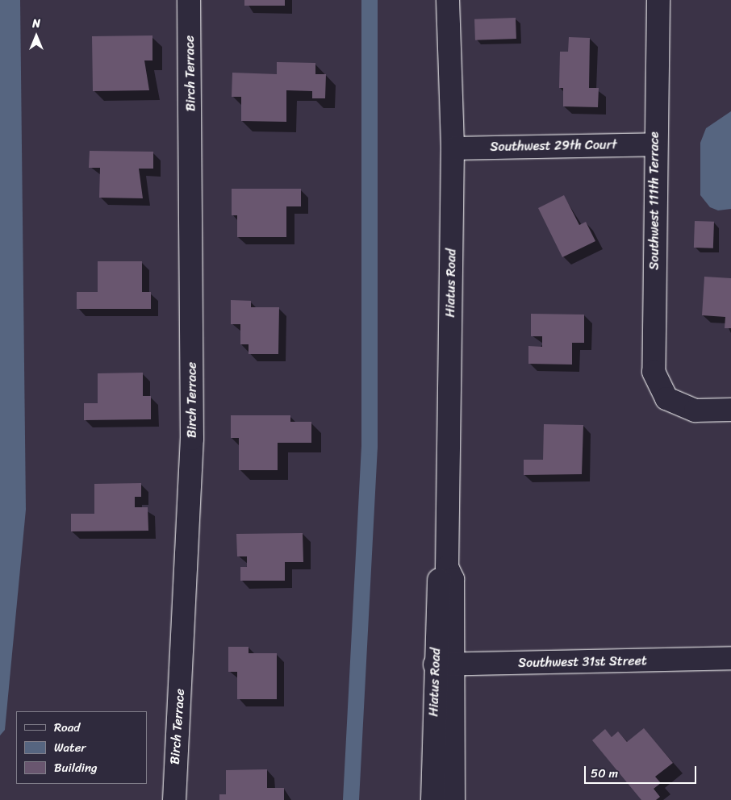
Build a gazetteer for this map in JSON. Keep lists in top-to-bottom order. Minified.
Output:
{"streets":{"street":["Birch Terrace","Southwest 29th Court","Southwest 111th Terrace","Hiatus Road","Southwest 31st Street"]},"crossings":[["Southwest 29th Court","Southwest 111th Terrace"],["Southwest 29th Court","Hiatus Road"],["Hiatus Road","Southwest 31st Street"]],"legend":["Road","Water","Building"],"scale_bar":"50 m","north":"top"}
